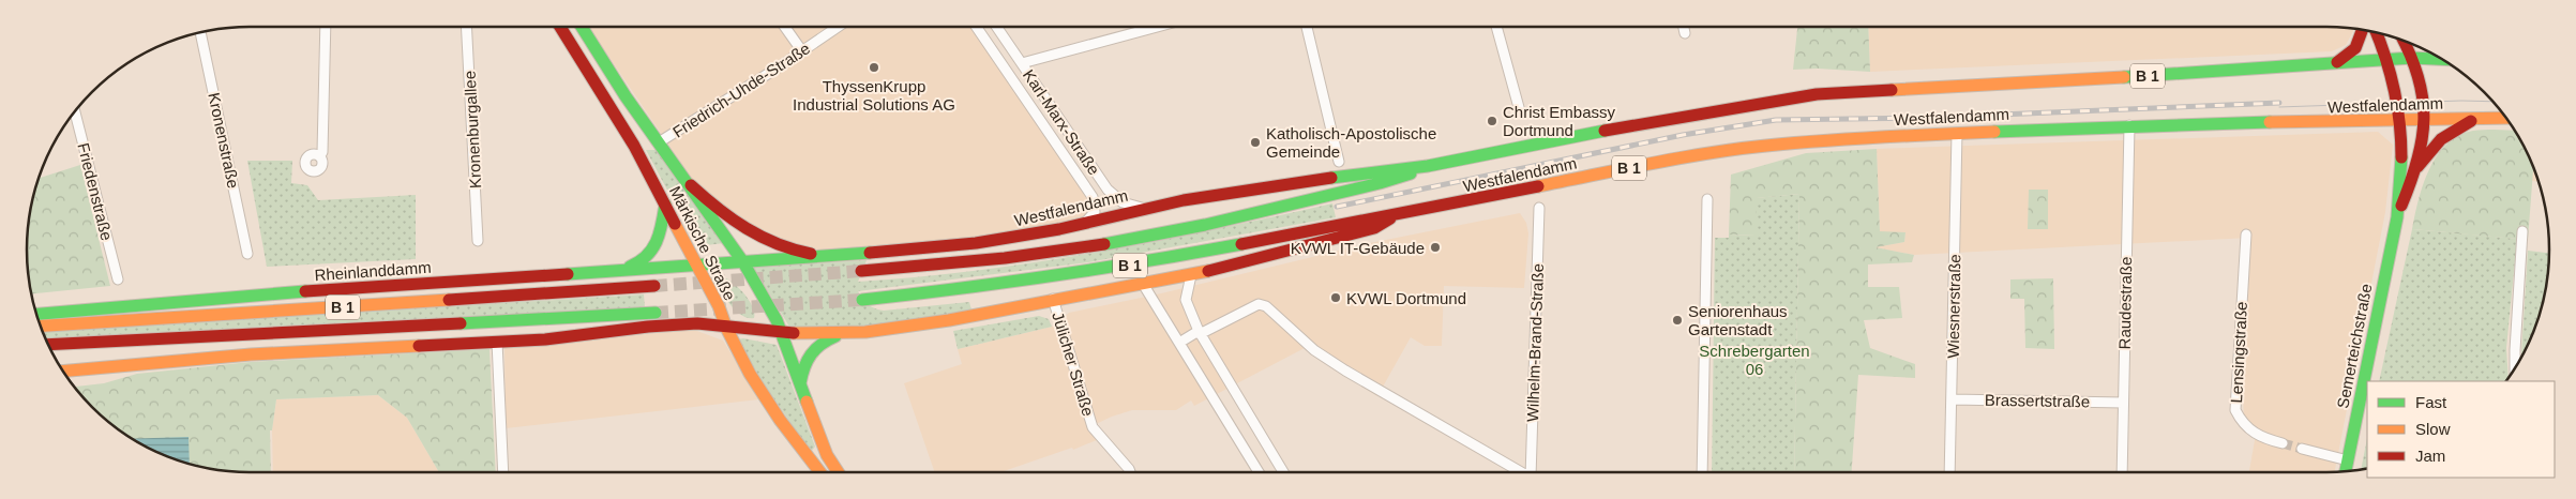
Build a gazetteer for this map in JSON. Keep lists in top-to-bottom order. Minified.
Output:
{"streets":{"main road":["B 1","Westfalendamm","Märkische Straße","Rheinlanddamm","Semerteichstraße"],"street":["Friedrich-Uhde-Straße","Karl-Marx-Straße","Kronenburgallee","Kronenstraße","Friedenstraße","Raudestraße","Wiesnerstraße","Wilhelm-Brand-Straße","Lensingstraße","Jülicher Straße","Brassertstraße"]},"crossings":[["Friedrich-Uhde-Straße","Märkische Straße"],["Westfalendamm","Karl-Marx-Straße"],["Westfalendamm","Märkische Straße"],["Westfalendamm","Rheinlanddamm"],["Westfalendamm","Raudestraße"],["Westfalendamm","Wiesnerstraße"],["Westfalendamm","Semerteichstraße"],["Westfalendamm","Jülicher Straße"],["Märkische Straße","Rheinlanddamm"],["Raudestraße","Brassertstraße"],["Wiesnerstraße","Brassertstraße"]],"parks":["Schrebergarten 06"],"places":["ThyssenKrupp Industrial Solutions AG","Christ Embassy Dortmund","Katholisch-Apostolische Gemeinde","KVWL IT-Gebäude","KVWL Dortmund","Seniorenhaus Gartenstadt"],"legend":["Fast","Slow","Jam"]}
